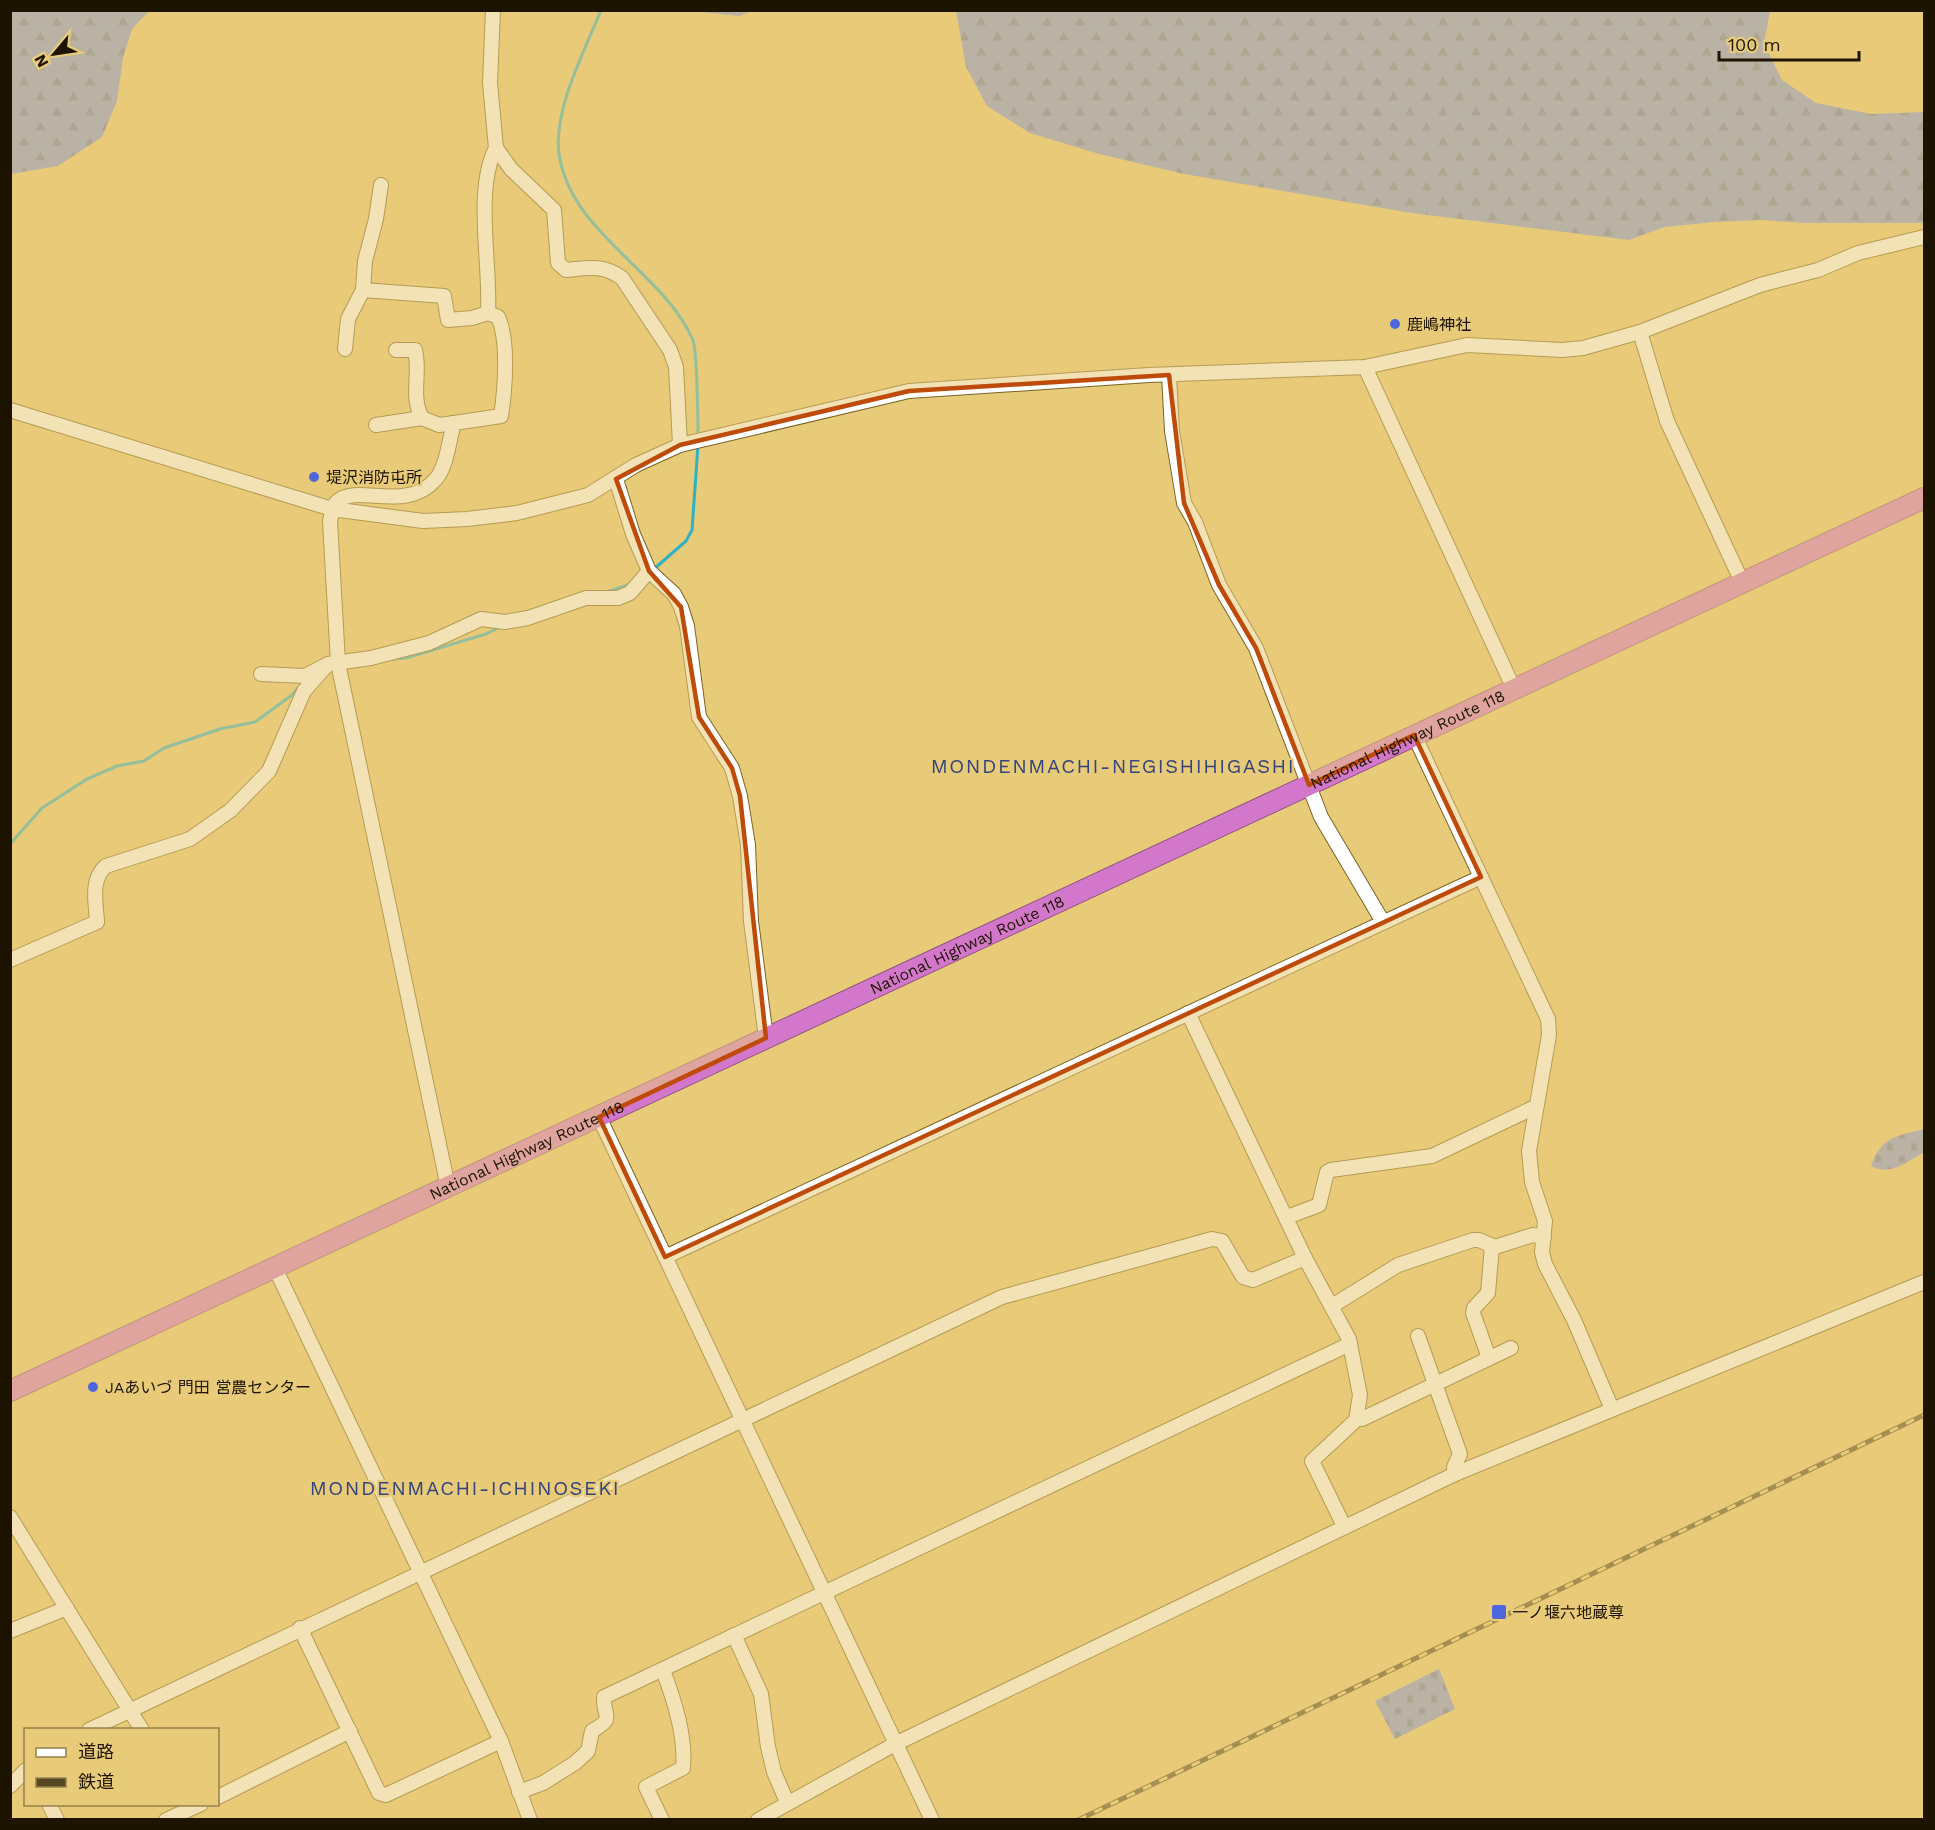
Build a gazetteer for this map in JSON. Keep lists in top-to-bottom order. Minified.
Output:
{"streets":{"highway":["National Highway Route 118"]},"districts":["MONDENMACHI-NEGISHIHIGASHI","MONDENMACHI-ICHINOSEKI"],"places":{"other":["鹿嶋神社","堤沢消防屯所","JAあいづ 門田 営農センター"],"transit":["一ノ堰六地蔵尊"]},"legend":["道路","鉄道"],"scale_bar":"100 m","north":"bottom left"}
